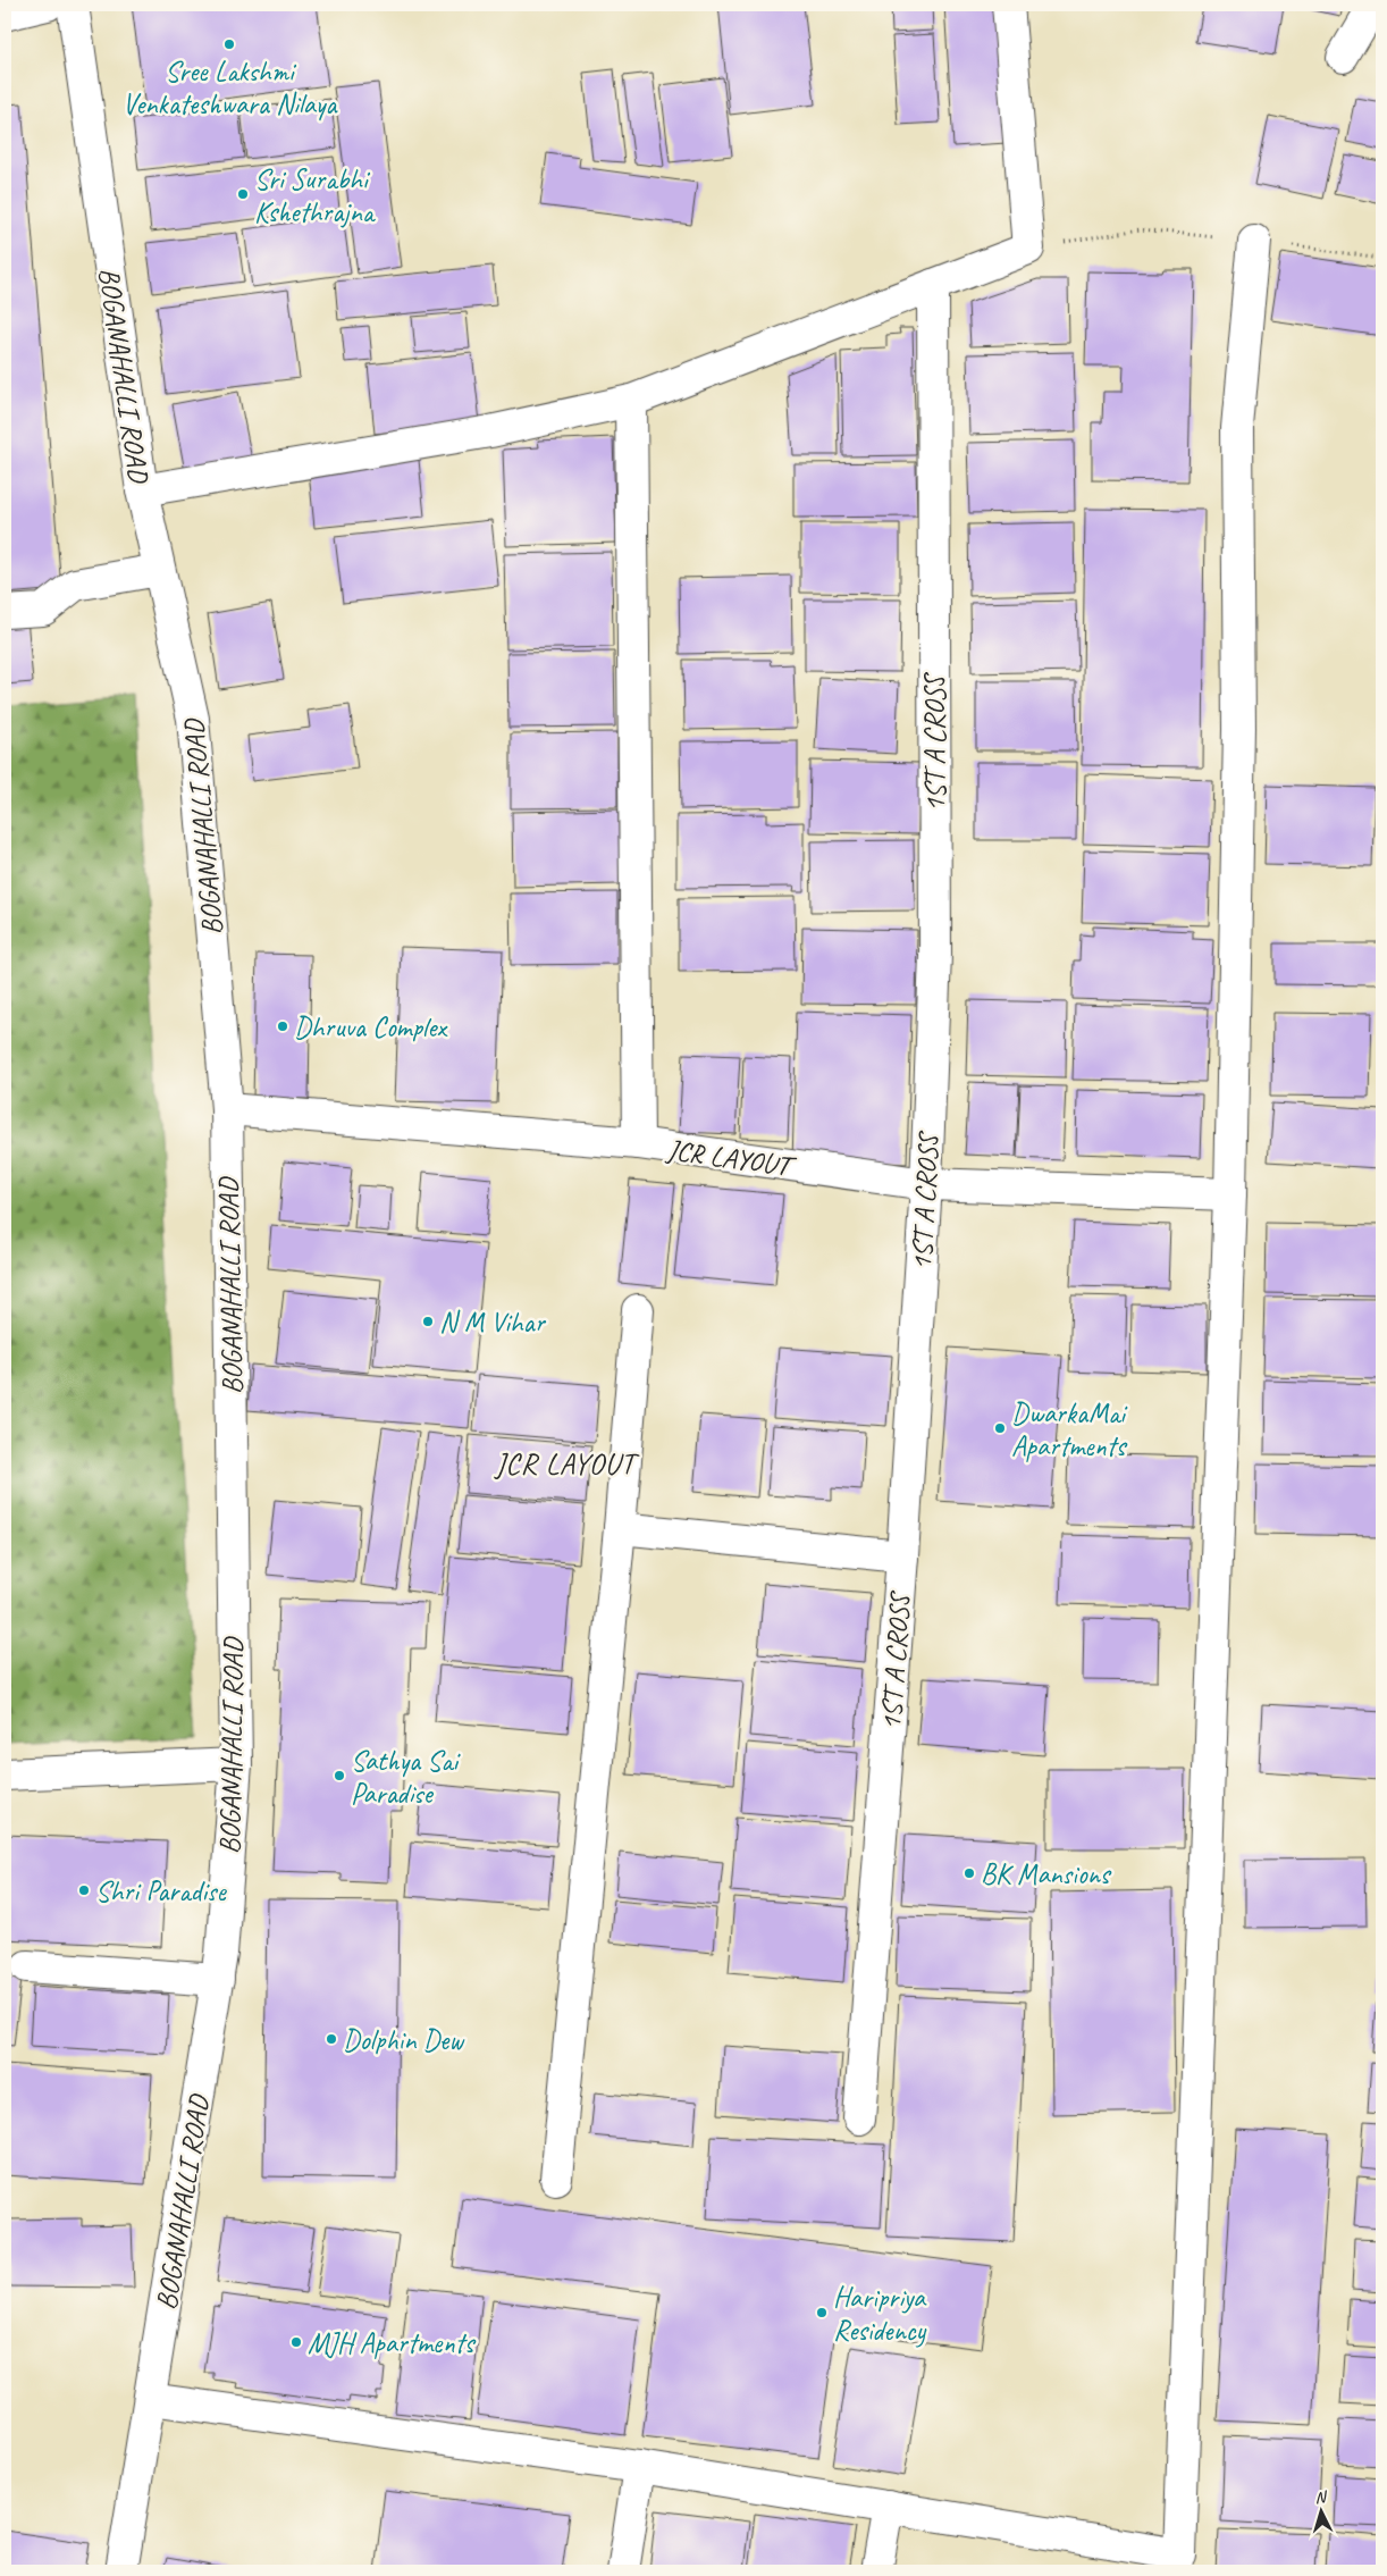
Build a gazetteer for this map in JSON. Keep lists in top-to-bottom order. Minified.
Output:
{"streets":{"street":["BOGANAHALLI ROAD","1ST A CROSS","JCR LAYOUT"]},"crossings":[["BOGANAHALLI ROAD","JCR LAYOUT"],["1ST A CROSS","JCR LAYOUT"]],"districts":["JCR LAYOUT"],"places":["Sree Lakshmi Venkateshwara Nilaya","Sri Surabhi Kshethrajna","Dhruva Complex","N M Vihar","DwarkaMai Apartments","Sathya Sai Paradise","BK Mansions","Shri Paradise","Dolphin Dew","Haripriya Residency","MJH Apartments"],"north":"top"}
